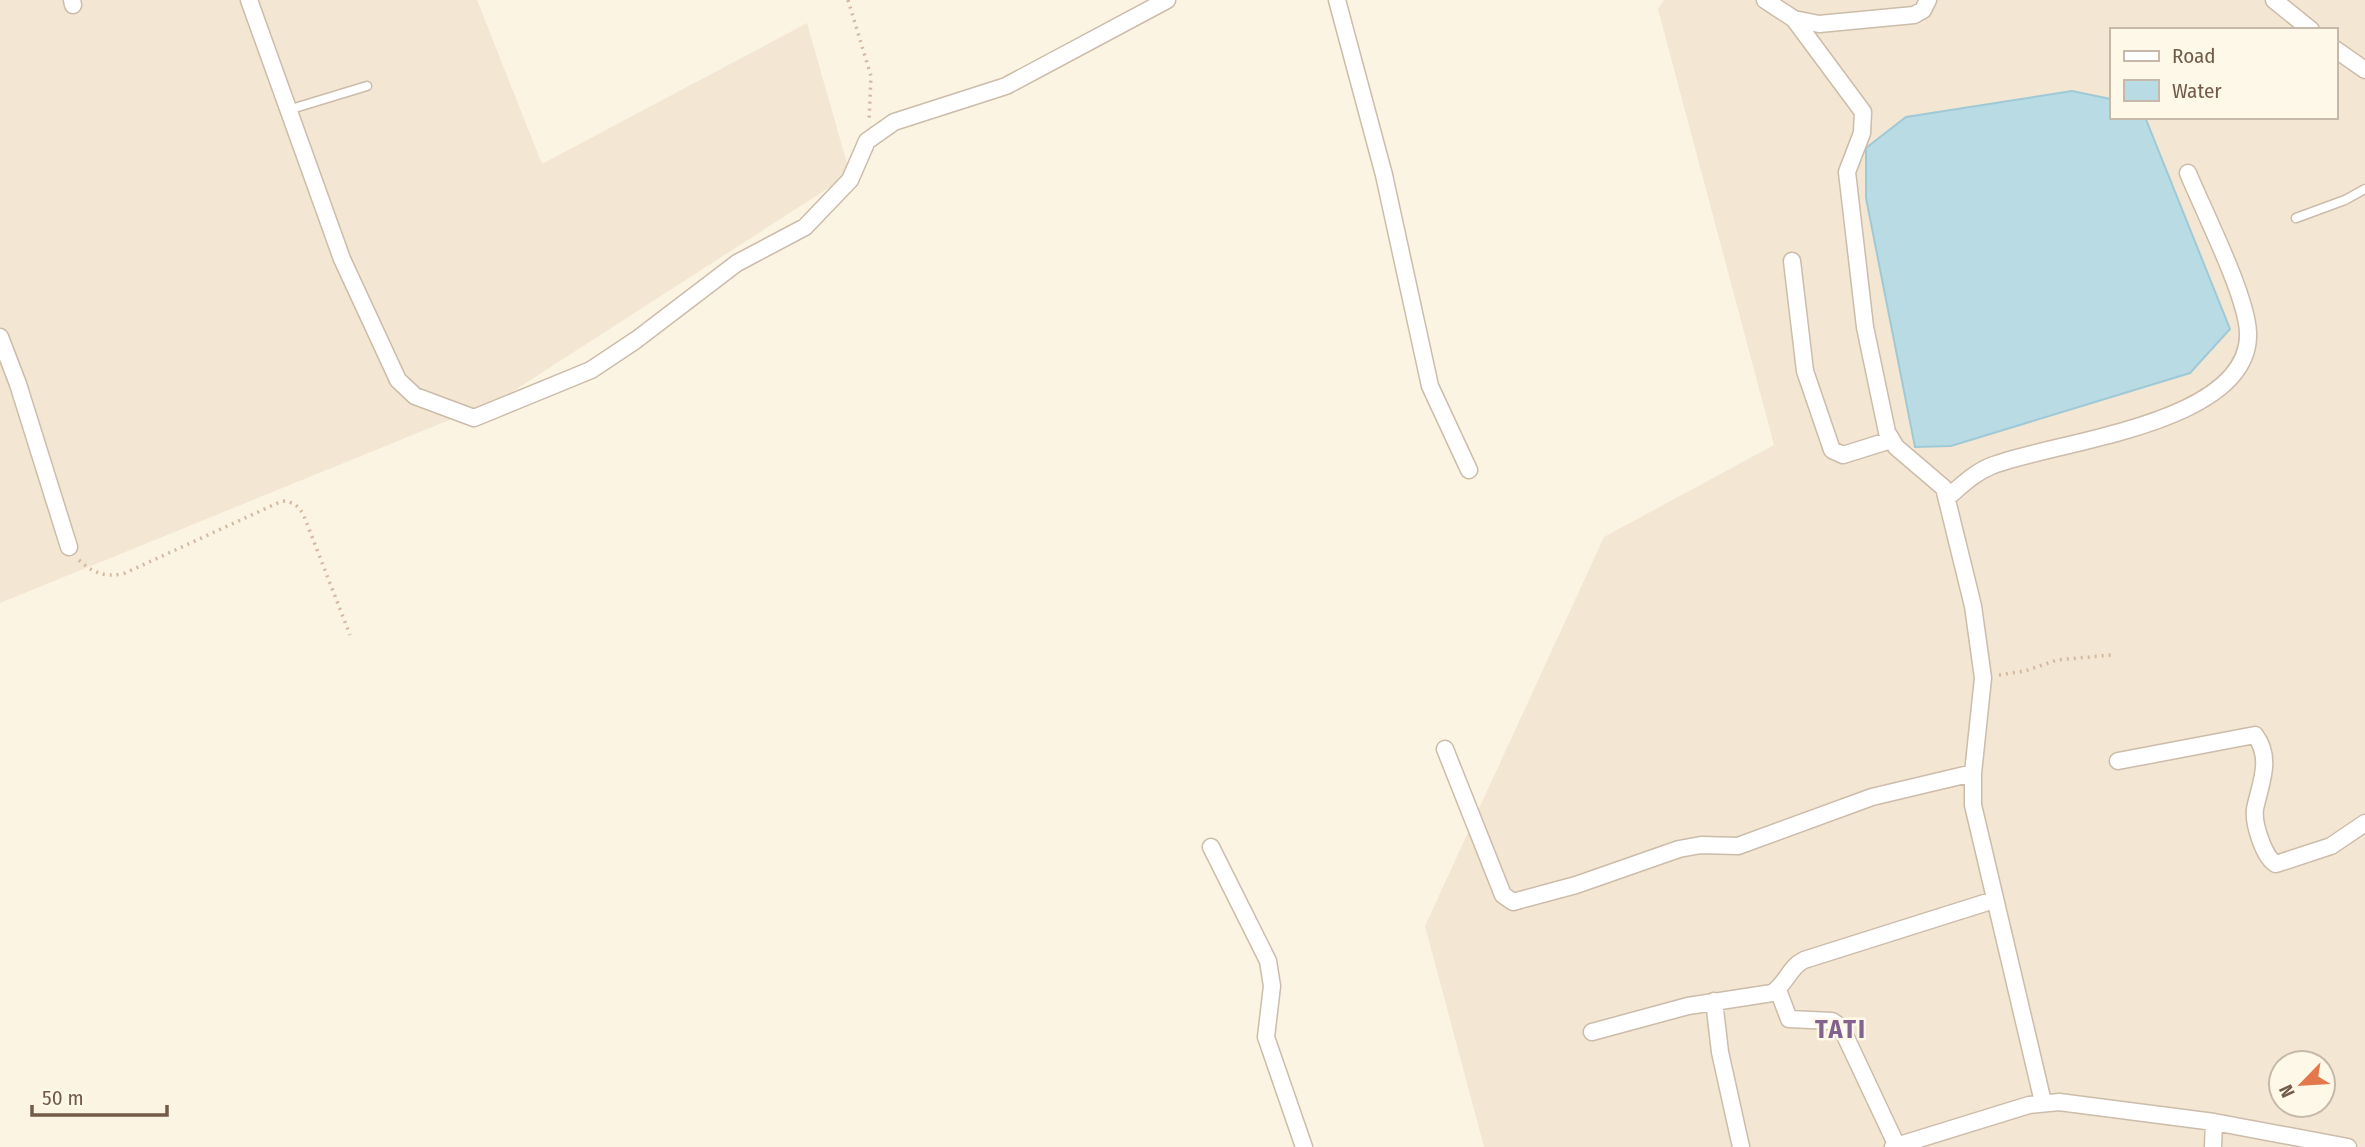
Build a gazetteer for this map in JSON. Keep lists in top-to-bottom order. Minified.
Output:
{"districts":["TATI"],"legend":["Road","Water"],"scale_bar":"50 m","north":"bottom left"}
